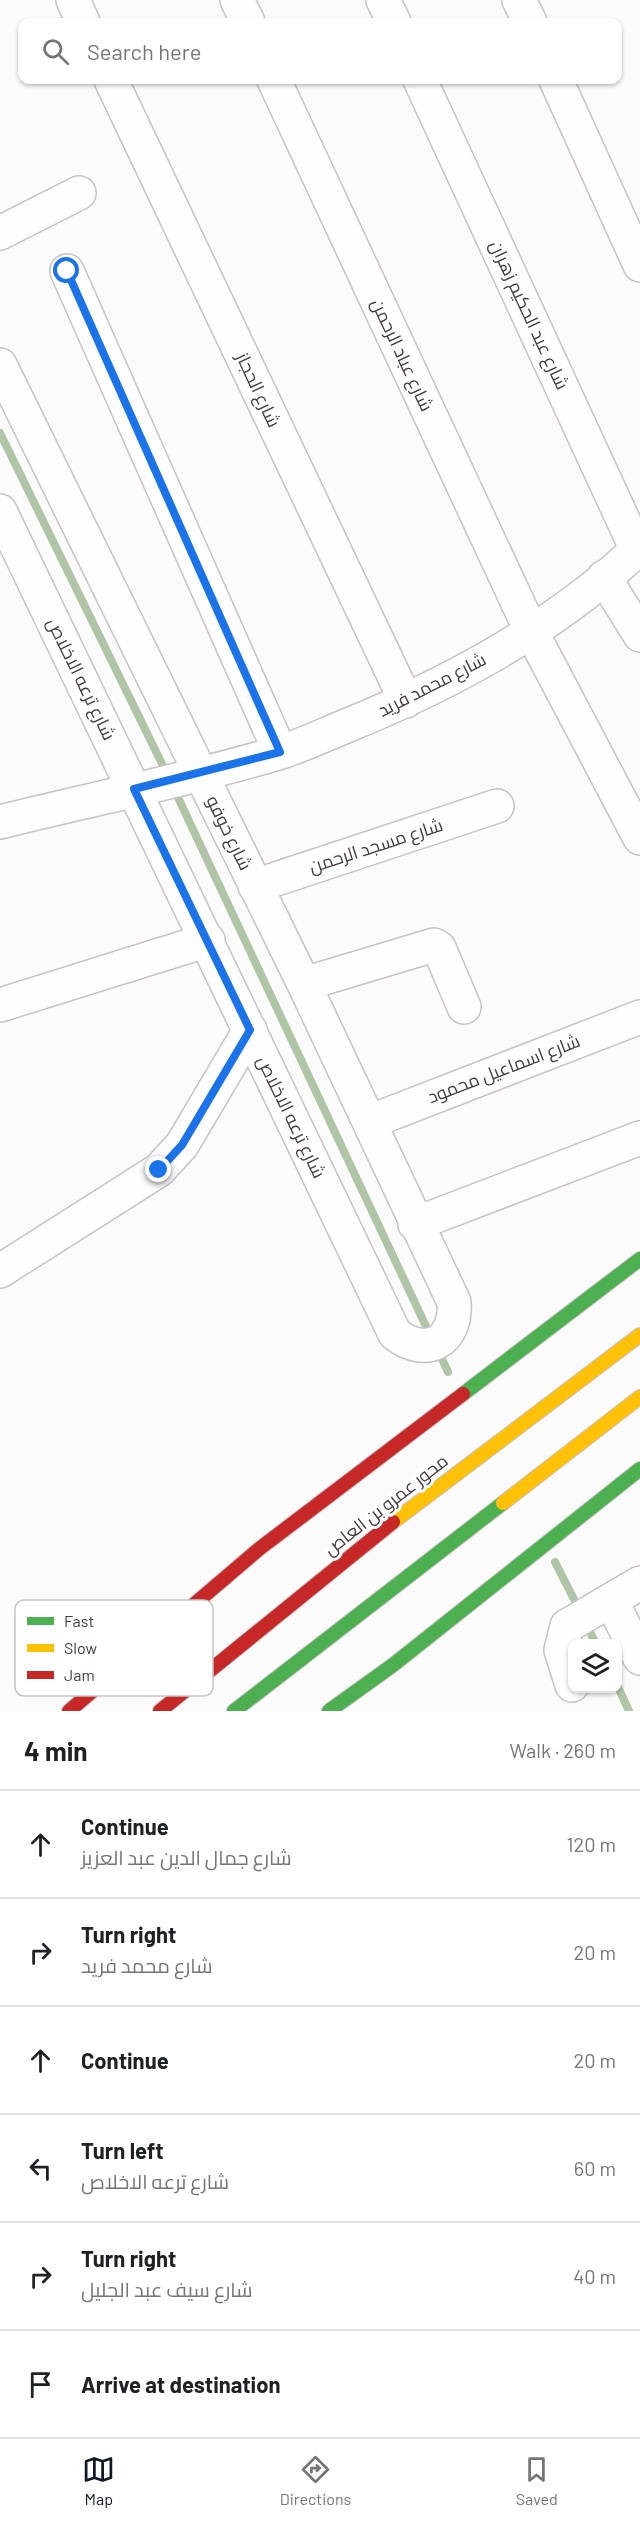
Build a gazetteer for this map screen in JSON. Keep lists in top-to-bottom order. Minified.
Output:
{"streets":{"street":["شارع عبد الحكيم زهران","شارع عباد الرحمن","شارع الحجاز","شارع ترعه الاخلاص","شارع محمد فريد","شارع خوفو","شارع مسجد الرحمن","شارع اسماعيل محمود","محور عمرو بن العاص"]},"crossings":[["شارع عبد الحكيم زهران","شارع محمد فريد"],["شارع عباد الرحمن","شارع محمد فريد"],["شارع الحجاز","شارع محمد فريد"],["شارع ترعه الاخلاص","شارع محمد فريد"],["شارع ترعه الاخلاص","شارع خوفو"],["شارع محمد فريد","شارع خوفو"],["شارع خوفو","شارع مسجد الرحمن"],["شارع خوفو","شارع اسماعيل محمود"]],"legend":["Fast","Slow","Jam"],"page":{"search":"Search here","heading":["4 min","Walk · 260 m"],"list":[["Continue","شارع جمال الدين عبد العزيز","120 m"],["Turn right","شارع محمد فريد","20 m"],["Continue","20 m"],["Turn left","شارع ترعه الاخلاص","60 m"],["Turn right","شارع سيف عبد الجليل","40 m"],"Arrive at destination"],"nav":["Map","Directions","Saved"]}}
